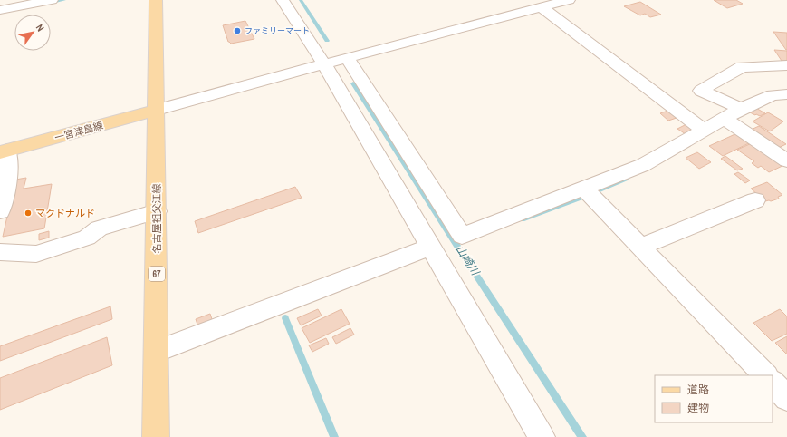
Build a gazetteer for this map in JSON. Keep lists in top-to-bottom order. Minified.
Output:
{"streets":{"main road":["一宮津島線","名古屋祖父江線","67"]},"crossings":[["一宮津島線","名古屋祖父江線"]],"water":["山崎川"],"places":["ファミリーマート","マクドナルド"],"legend":["道路","建物"],"north":"top right"}
